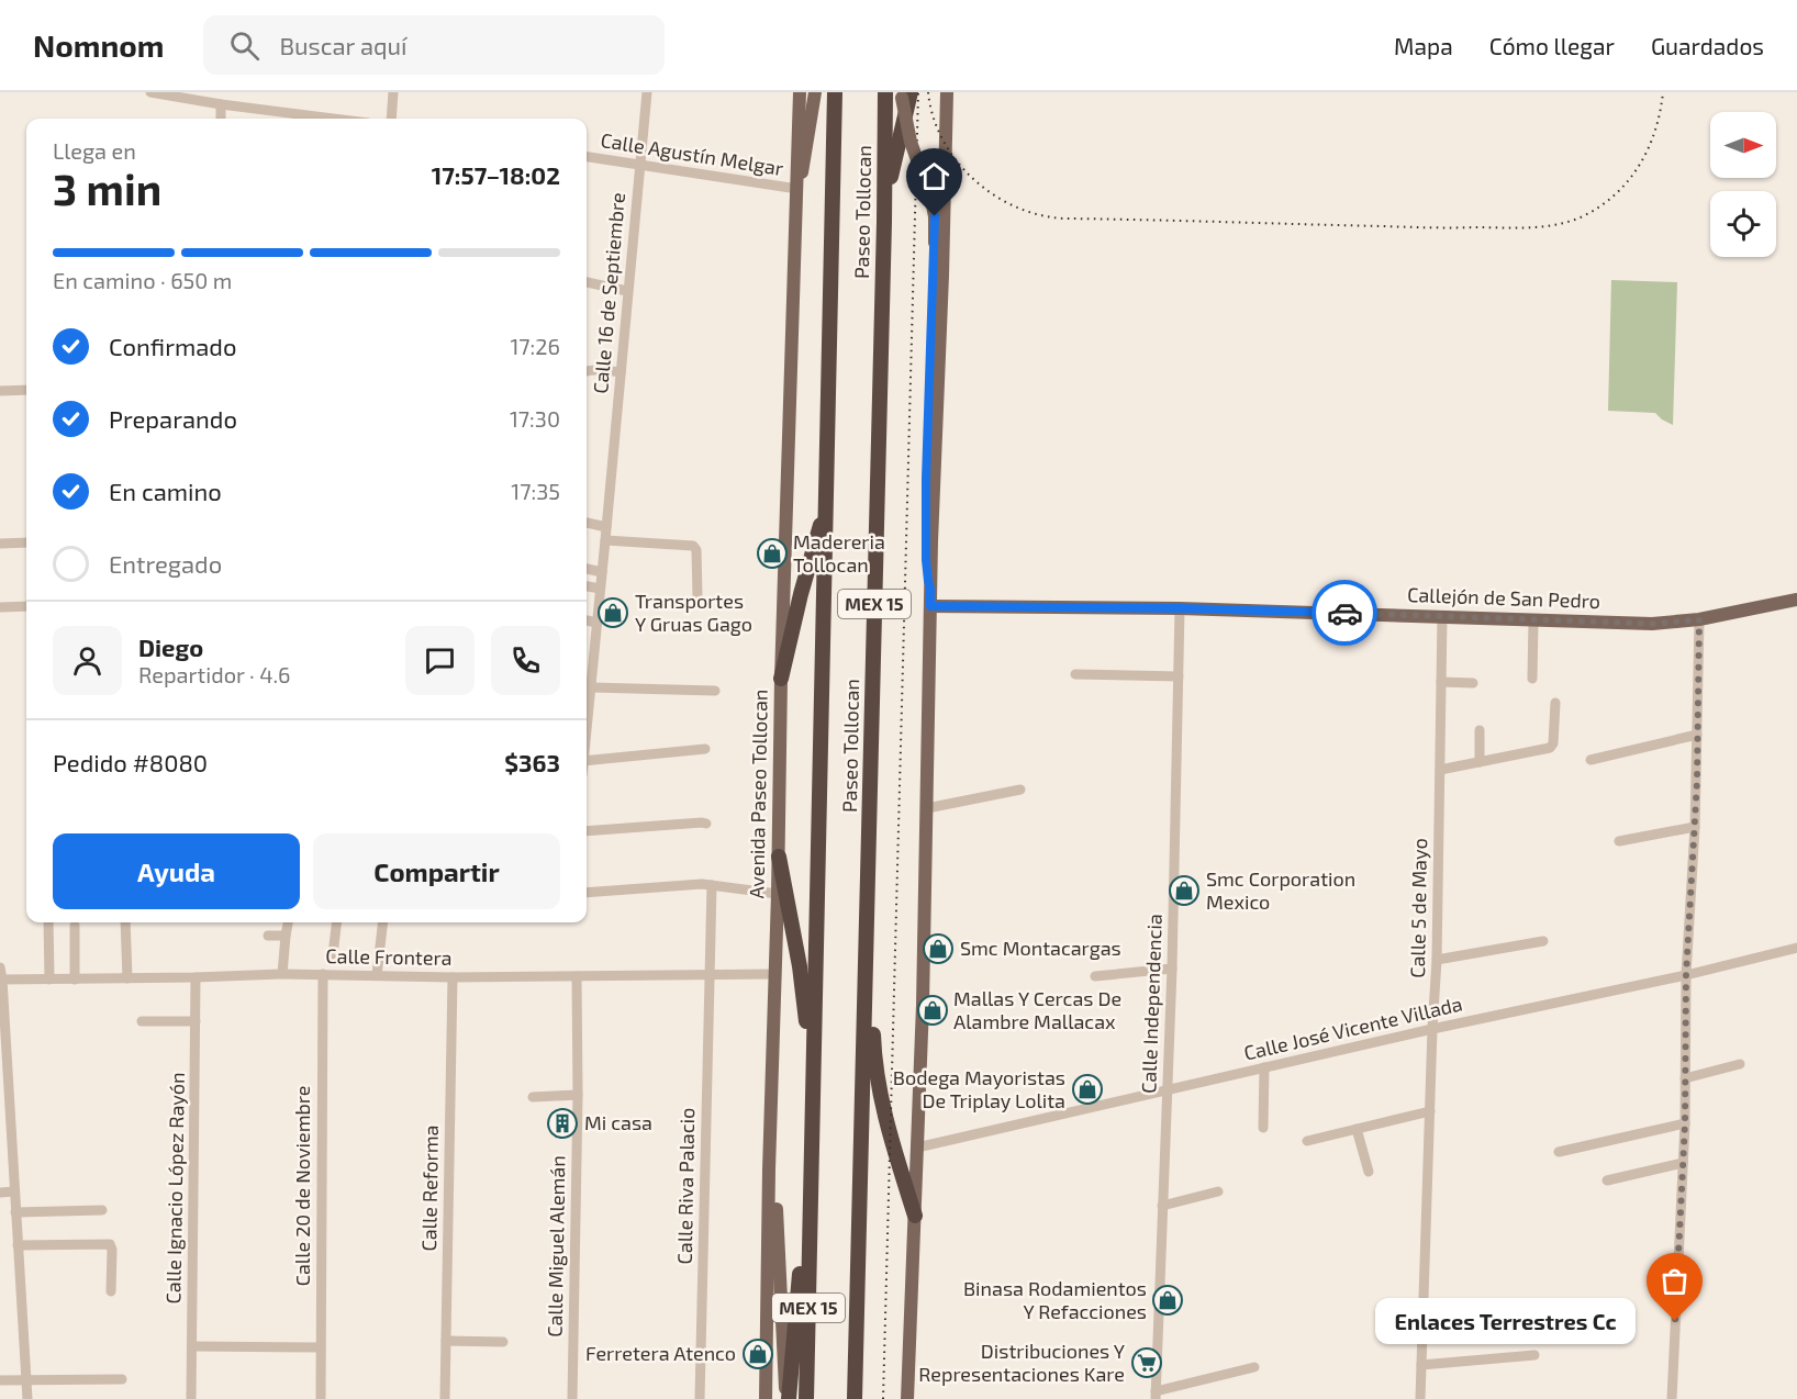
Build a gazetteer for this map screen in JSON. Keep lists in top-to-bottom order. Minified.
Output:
{"streets":{"highway":["Paseo Tollocan","MEX 15"],"main road":["Callejón de San Pedro","Avenida Paseo Tollocan"],"street":["Calle Agustín Melgar","Calle 16 de Septiembre","Calle 5 de Mayo","Calle Frontera","Calle Independencia","Calle José Vicente Villada","Calle 20 de Noviembre","Calle Riva Palacio","Calle Ignacio López Rayón","Calle Reforma","Calle Miguel Alemán"]},"crossings":[["Calle Agustín Melgar","Calle 16 de Septiembre"],["Calle Agustín Melgar","Avenida Paseo Tollocan"],["Callejón de San Pedro","Calle 5 de Mayo"],["Callejón de San Pedro","Calle Independencia"],["Avenida Paseo Tollocan","Calle Frontera"],["Calle 5 de Mayo","Calle José Vicente Villada"],["Calle Frontera","Calle 20 de Noviembre"],["Calle Frontera","Calle Riva Palacio"],["Calle Frontera","Calle Ignacio López Rayón"],["Calle Frontera","Calle Reforma"],["Calle Frontera","Calle Miguel Alemán"],["Calle Independencia","Calle José Vicente Villada"]],"places":{"shop":["Madereria Tollocan","Transportes Y Gruas Gago","Smc Corporation Mexico","Smc Montacargas","Mallas Y Cercas De Alambre Mallacax","Bodega Mayoristas De Triplay Lolita","Binasa Rodamientos Y Refacciones","Ferretera Atenco"],"building":["Mi casa"],"other":["Enlaces Terrestres Cc"],"supermarket":["Distribuciones Y Representaciones Kare"]},"north":"right","page":{"header":"Nomnom","search":"Buscar aquí","nav":["Mapa","Cómo llegar","Guardados"],"heading":["3 min","Llega en","17:57–18:02"],"panel":["Diego","Repartidor · 4.6","Pedido #8080","$363"],"bar":"En camino · 650 m","list":[["Confirmado","17:26"],["Preparando","17:30"],["En camino","17:35"],"Entregado"],"buttons":["Ayuda","Compartir"],"bubble":"Enlaces Terrestres Cc"}}
